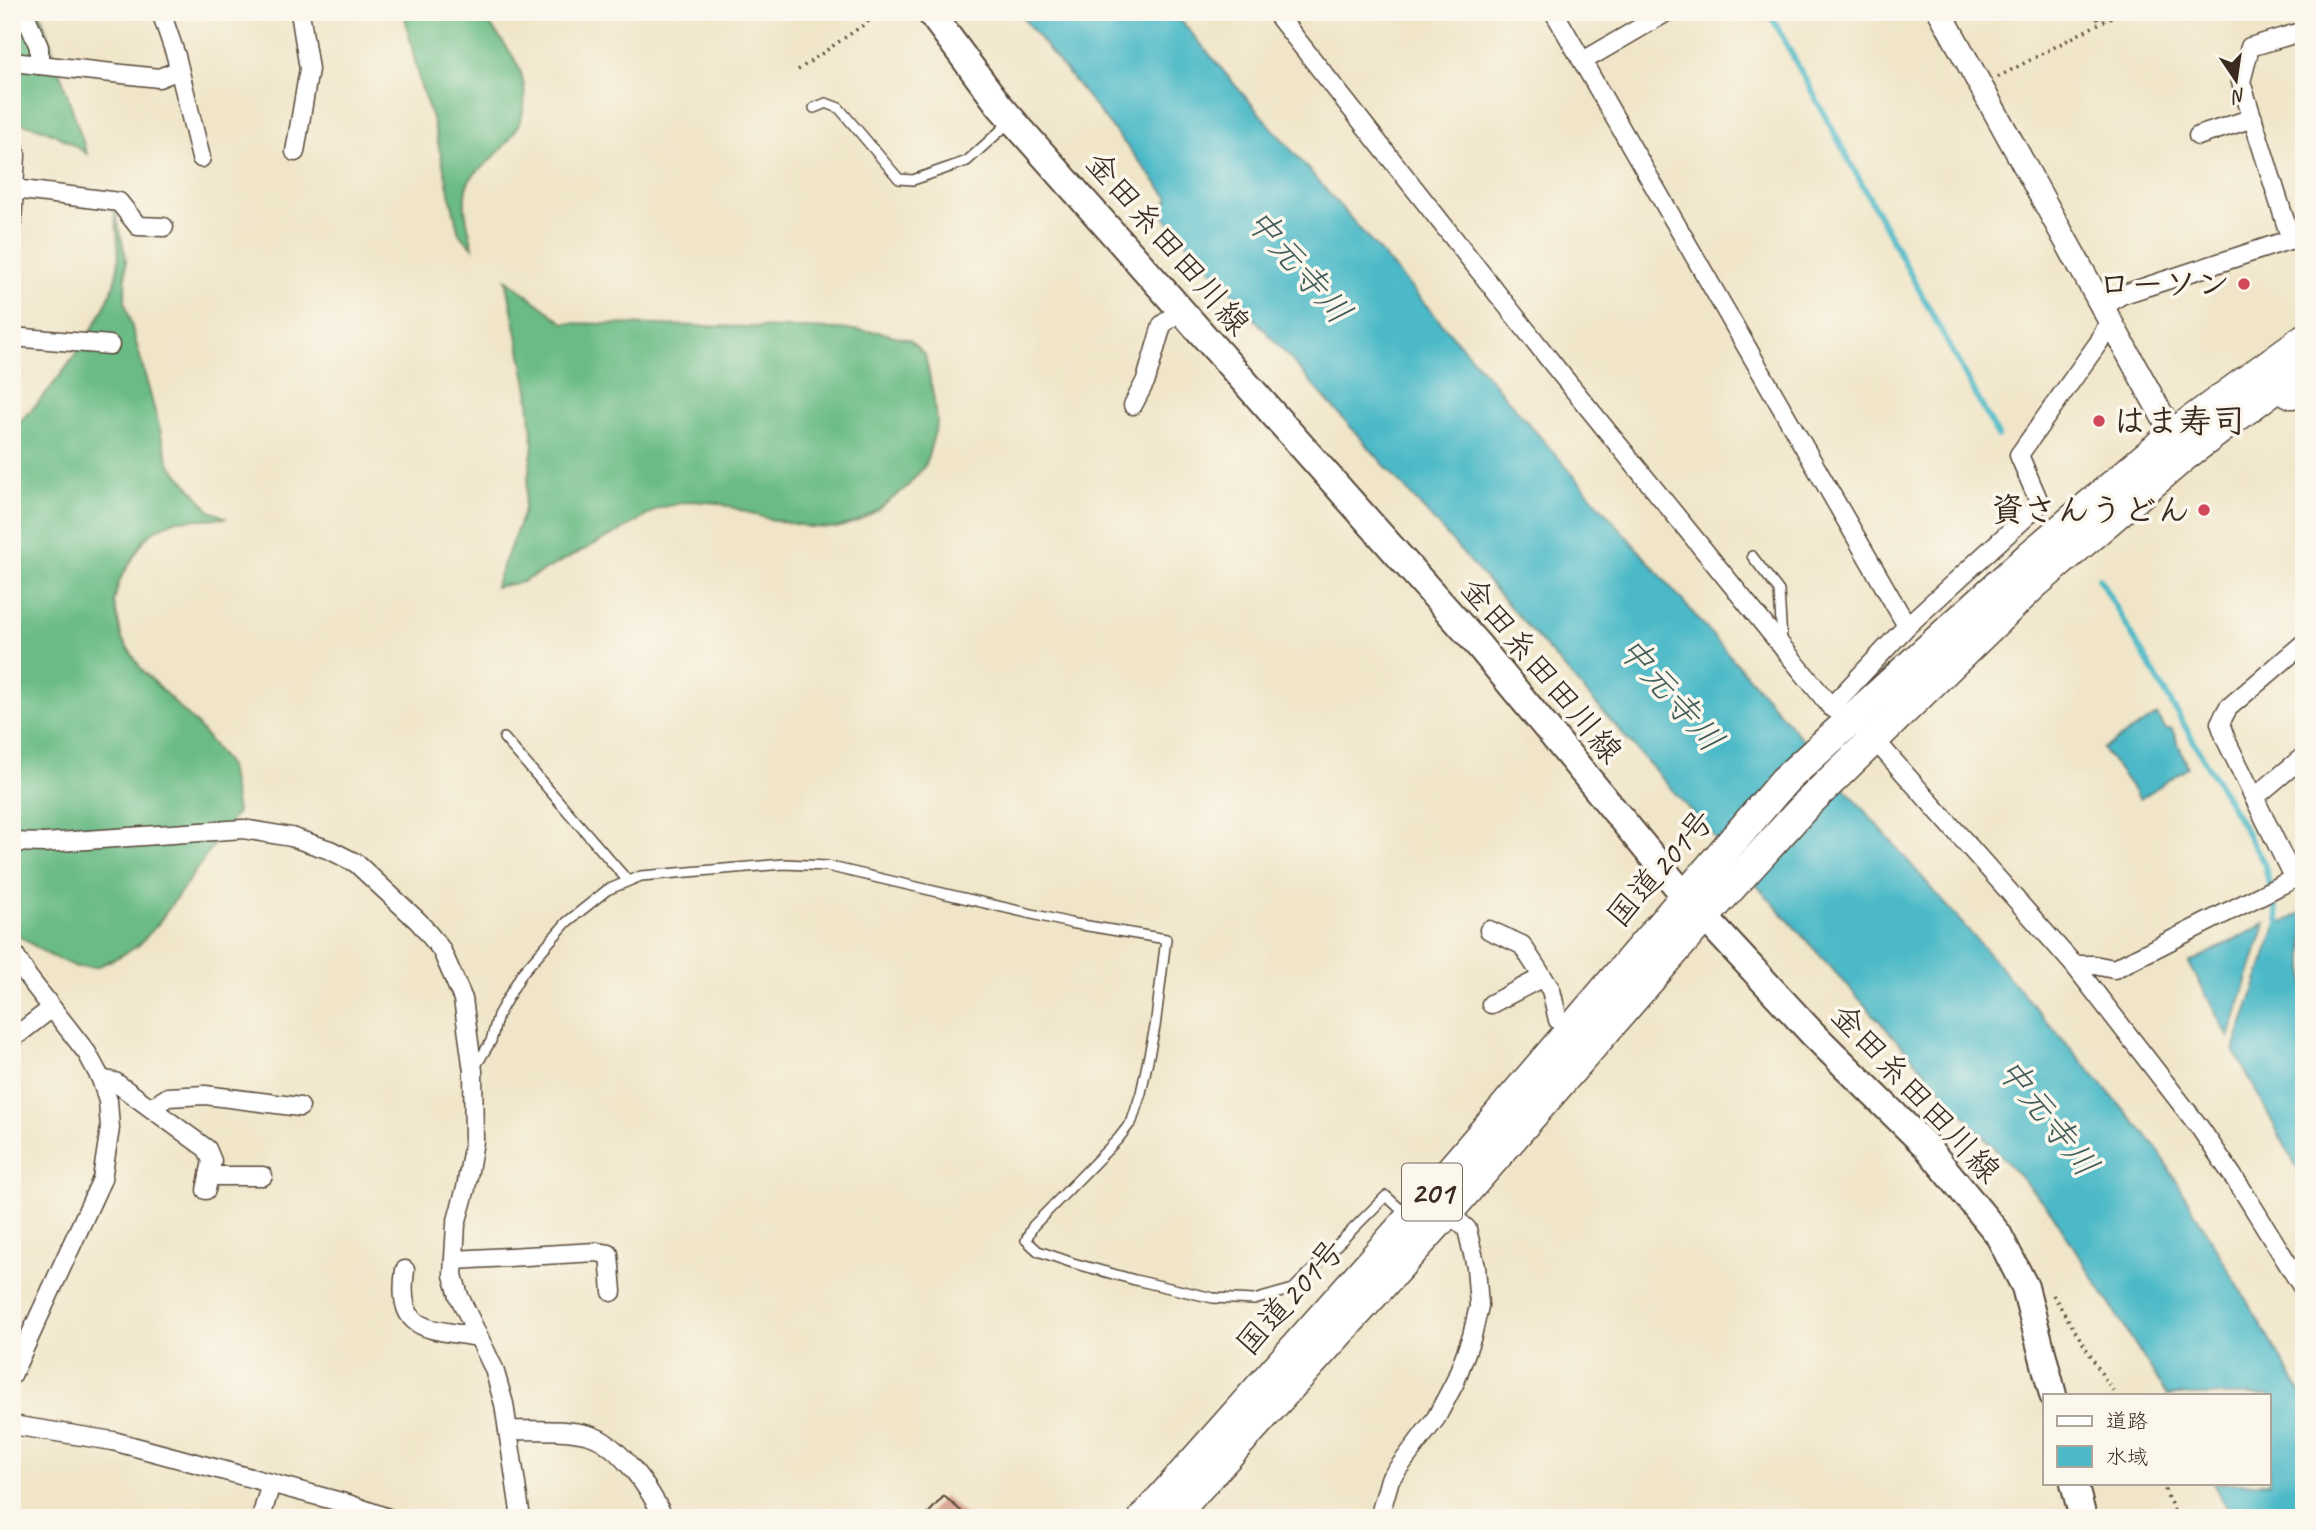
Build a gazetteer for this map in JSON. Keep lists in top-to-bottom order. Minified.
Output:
{"streets":{"highway":["国道201号","201"],"main road":["金田糸田田川線"]},"crossings":[["金田糸田田川線","国道201号"]],"water":["中元寺川"],"places":["ローソン","はま寿司","資さんうどん"],"legend":["道路","水域"],"north":"bottom"}
